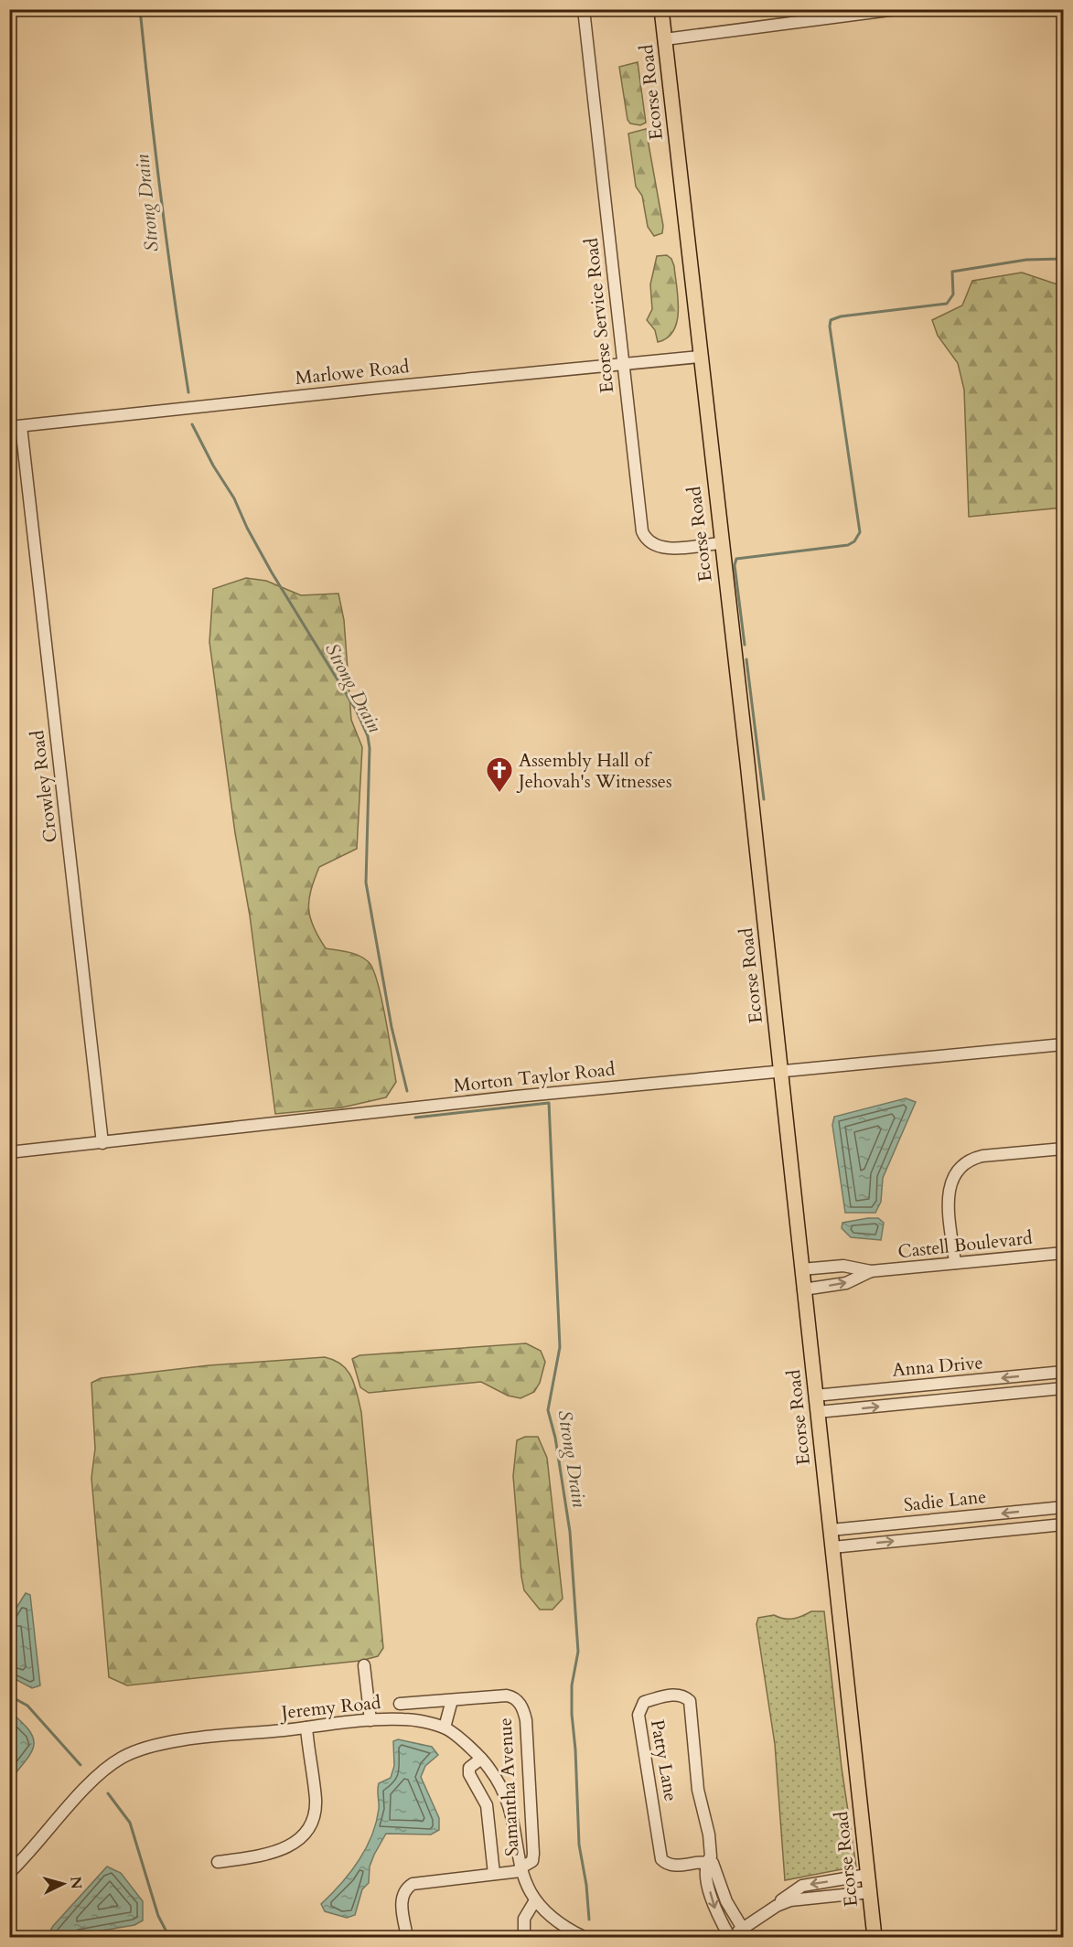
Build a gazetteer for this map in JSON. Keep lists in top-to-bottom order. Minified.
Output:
{"streets":{"main road":["Ecorse Road"],"street":["Ecorse Service Road","Marlowe Road","Crowley Road","Morton Taylor Road","Castell Boulevard","Anna Drive","Sadie Lane","Jeremy Road","Patty Lane","Samantha Avenue"]},"crossings":[["Ecorse Road","Ecorse Service Road"],["Ecorse Road","Marlowe Road"],["Ecorse Road","Morton Taylor Road"],["Ecorse Road","Castell Boulevard"],["Ecorse Road","Anna Drive"],["Ecorse Road","Sadie Lane"],["Ecorse Service Road","Marlowe Road"],["Marlowe Road","Crowley Road"],["Crowley Road","Morton Taylor Road"],["Jeremy Road","Samantha Avenue"]],"water":["Strong Drain"],"places":{"church":["Assembly Hall of Jehovah's Witnesses"]},"north":"right"}
